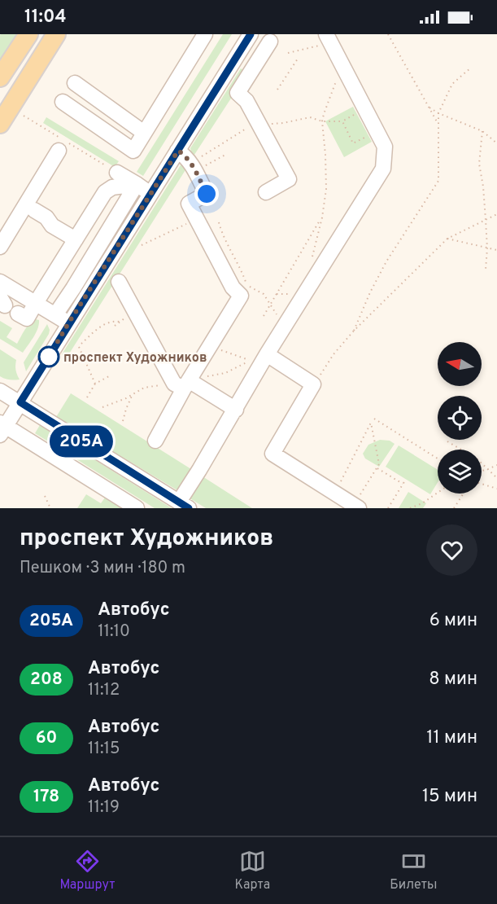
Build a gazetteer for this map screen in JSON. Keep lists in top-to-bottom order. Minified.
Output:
{"places":["проспект Художников"],"lines":["bus line 205А"],"north":"left","page":{"status":"11:04","on_map":"205А","heading":["проспект Художников","Пешком · 3 мин · 180 m"],"list":[{"mark":"205А","name":"Автобус","note":"11:10","value":"6 мин"},{"mark":"208","name":"Автобус","note":"11:12","value":"8 мин"},{"mark":"60","name":"Автобус","note":"11:15","value":"11 мин"},{"mark":"178","name":"Автобус","note":"11:19","value":"15 мин"}],"tabs":["Маршрут","Карта","Билеты"]}}
